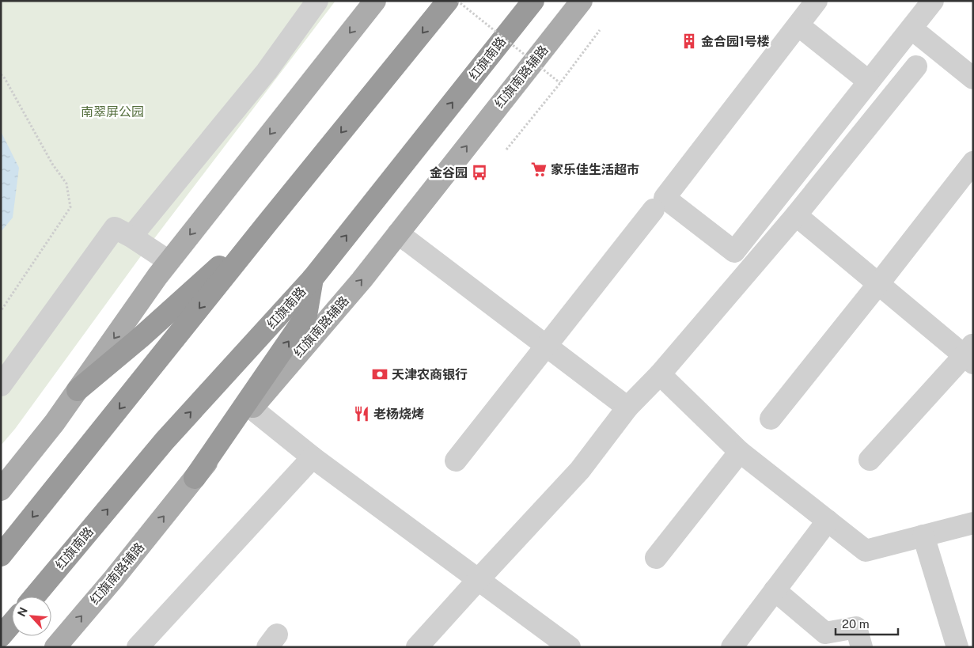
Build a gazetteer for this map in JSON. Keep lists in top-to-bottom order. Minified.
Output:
{"streets":{"highway":["红旗南路"],"main road":["红旗南路辅路"]},"parks":["南翠屏公园"],"places":{"building":["金合园1号楼"],"supermarket":["家乐佳生活超市"],"bus stop":["金谷园"],"bank":["天津农商银行"],"restaurant":["老杨烧烤"]},"scale_bar":"20 m","north":"top left"}
